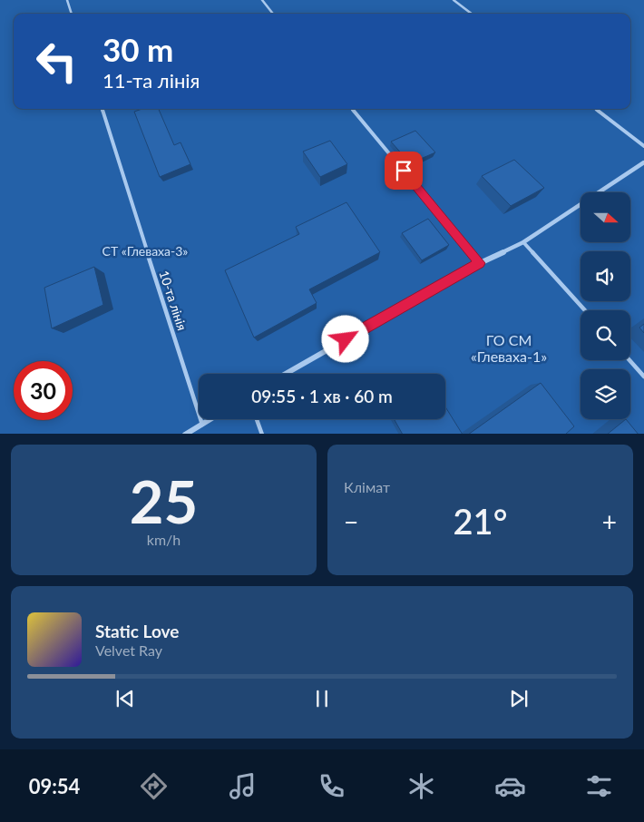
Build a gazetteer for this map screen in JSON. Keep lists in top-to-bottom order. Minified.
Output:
{"streets":{"lane":["10-та лінія"]},"parks":["СТ «Глеваха-3»","ГО СМ «Глеваха-1»"],"north":"right","page":{"turn":["30 m","11-та лінія"],"limit":"30","trip":"09:55 · 1 хв · 60 m","tile":[["25","km/h"],"Клімат"],"heat":["−","21°","+"],"song":["Static Love","Velvet Ray"],"tabs":"09:54"}}
